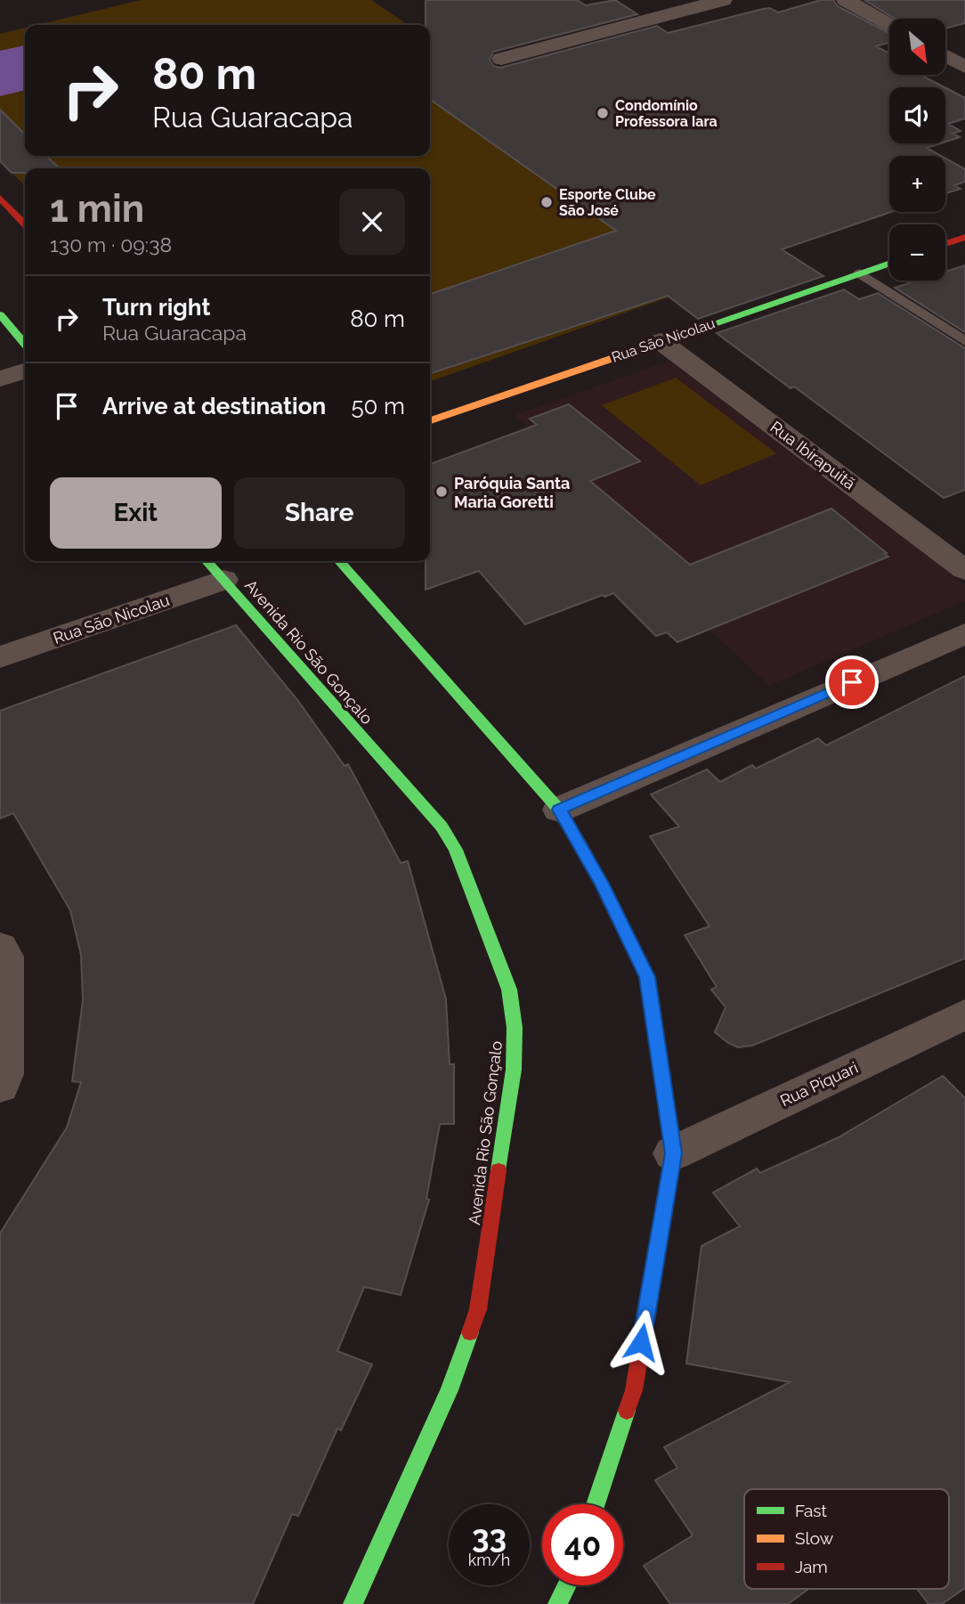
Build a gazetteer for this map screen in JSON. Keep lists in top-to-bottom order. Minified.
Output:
{"streets":{"street":["Rua São Nicolau","Rua Ibirapuitã","Avenida Rio São Gonçalo","Rua Piquari"]},"crossings":[["Rua São Nicolau","Rua Ibirapuitã"],["Rua São Nicolau","Avenida Rio São Gonçalo"]],"places":["Condomínio Professora Iara","Esporte Clube São José","Paróquia Santa Maria Goretti"],"legend":["Fast","Slow","Jam"],"north":"bottom right","page":{"map_buttons":["+","−"],"turn":["80 m","Rua Guaracapa"],"heading":["1 min","130 m · 09:38"],"list":[{"name":"Turn right","note":"Rua Guaracapa","value":"80 m"},{"name":"Arrive at destination","value":"50 m"}],"buttons":["Exit","Share"],"speed":"33 km/h","limit":"40"}}
